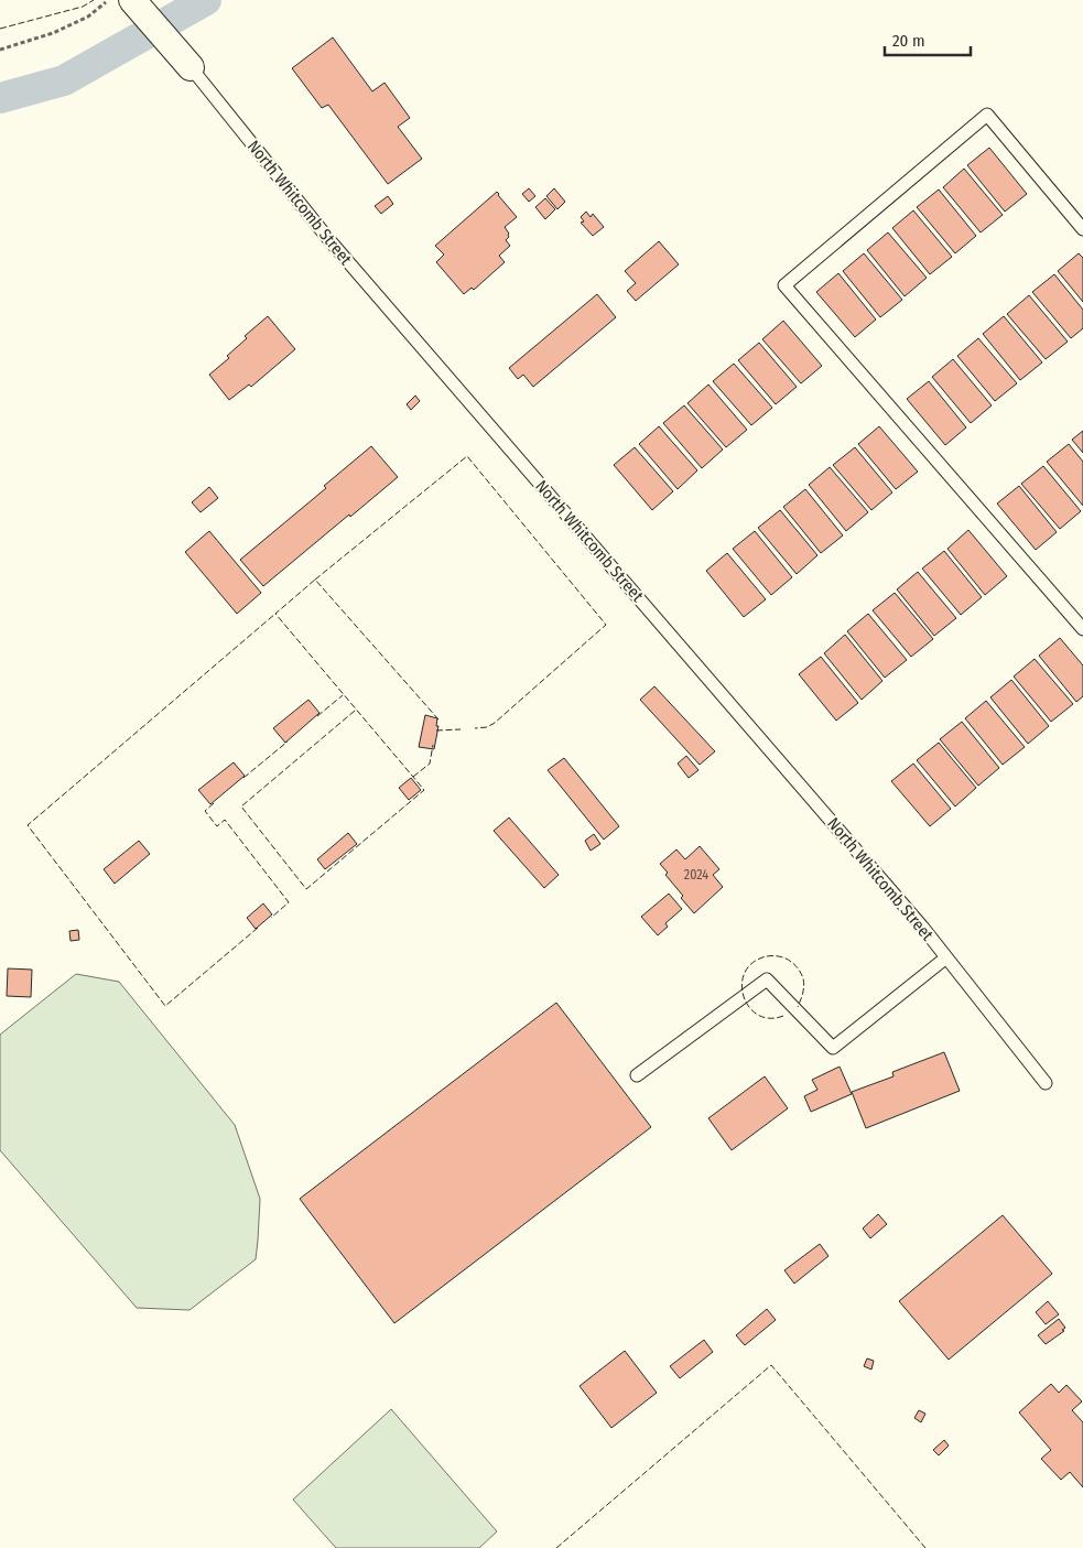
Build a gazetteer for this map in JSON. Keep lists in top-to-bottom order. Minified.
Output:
{"streets":{"street":["North Whitcomb Street"]},"house_numbers":["2024"],"scale_bar":"20 m"}
